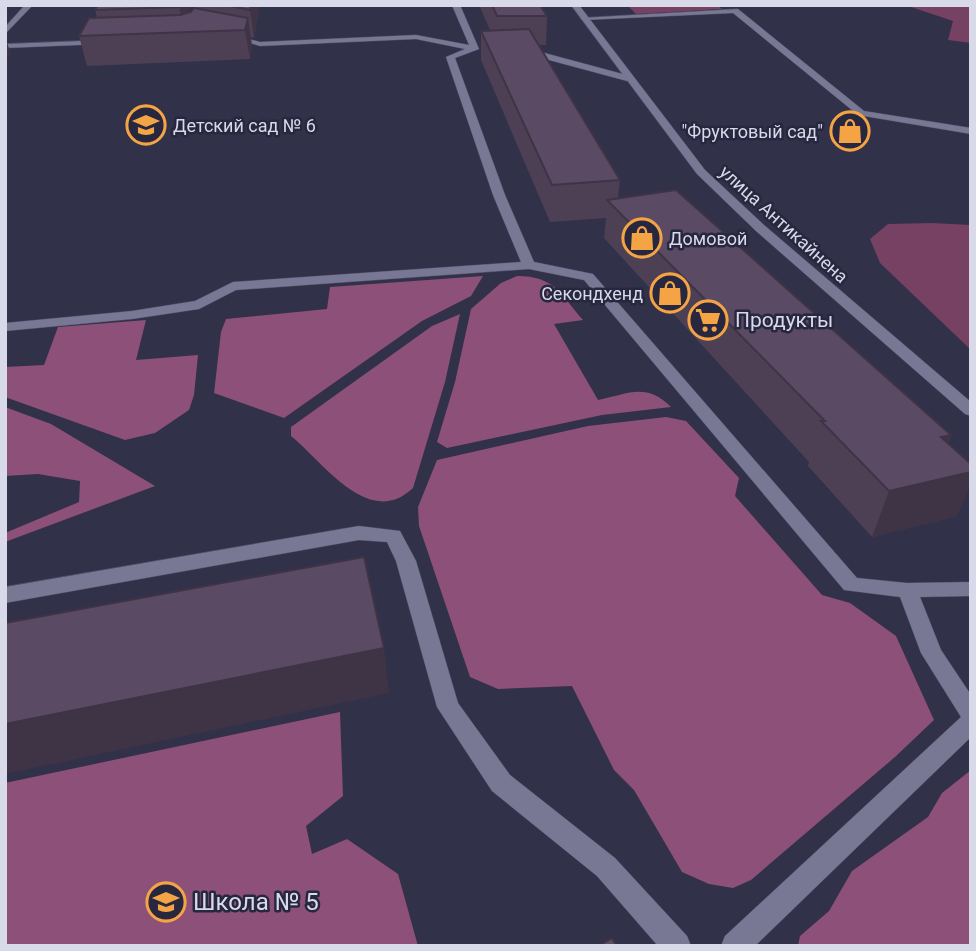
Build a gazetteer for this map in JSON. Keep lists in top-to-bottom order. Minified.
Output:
{"streets":{"street":["улица Антикайнена"]},"places":{"school or university":["Детский сад № 6","Школа № 5"],"shop":["\"Фруктовый сад\"","Домовой","Секондхенд"],"supermarket":["Продукты"]}}
